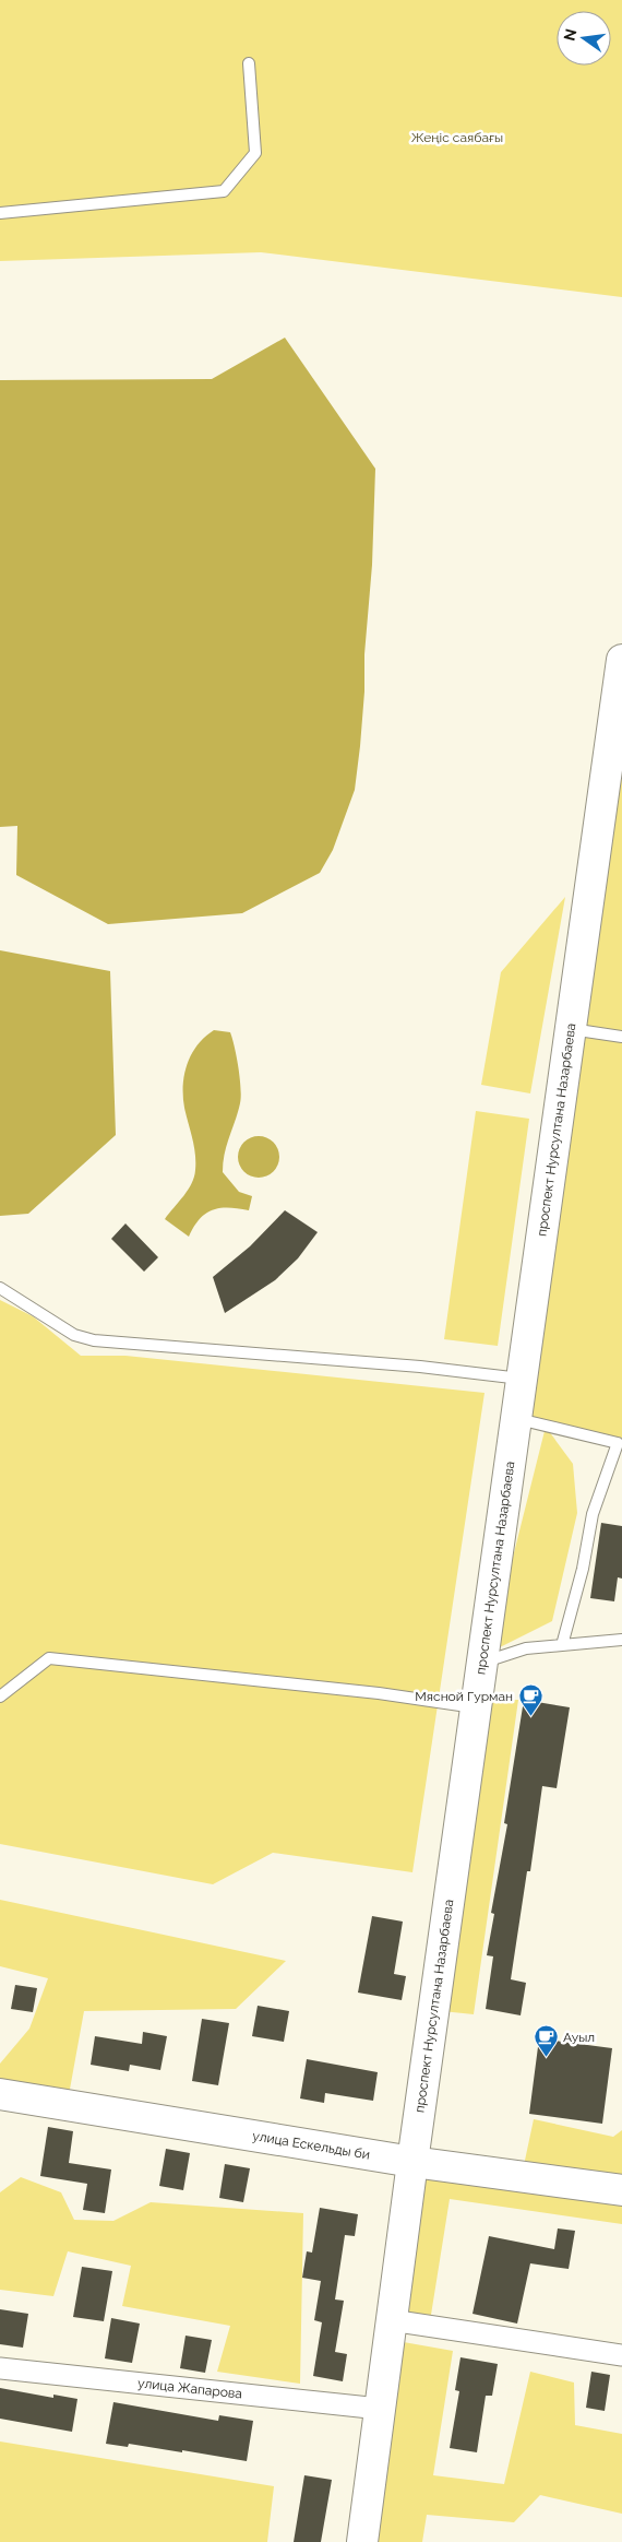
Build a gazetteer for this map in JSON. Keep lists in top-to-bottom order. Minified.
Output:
{"streets":{"main road":["проспект Нурсултана Назарбаева","улица Ескельды би"],"street":["улица Жапарова"]},"crossings":[["проспект Нурсултана Назарбаева","улица Ескельды би"],["проспект Нурсултана Назарбаева","улица Жапарова"]],"parks":["Жеңіс саябағы"],"places":{"cafe":["Мясной Гурман","Ауыл"]},"north":"left"}
